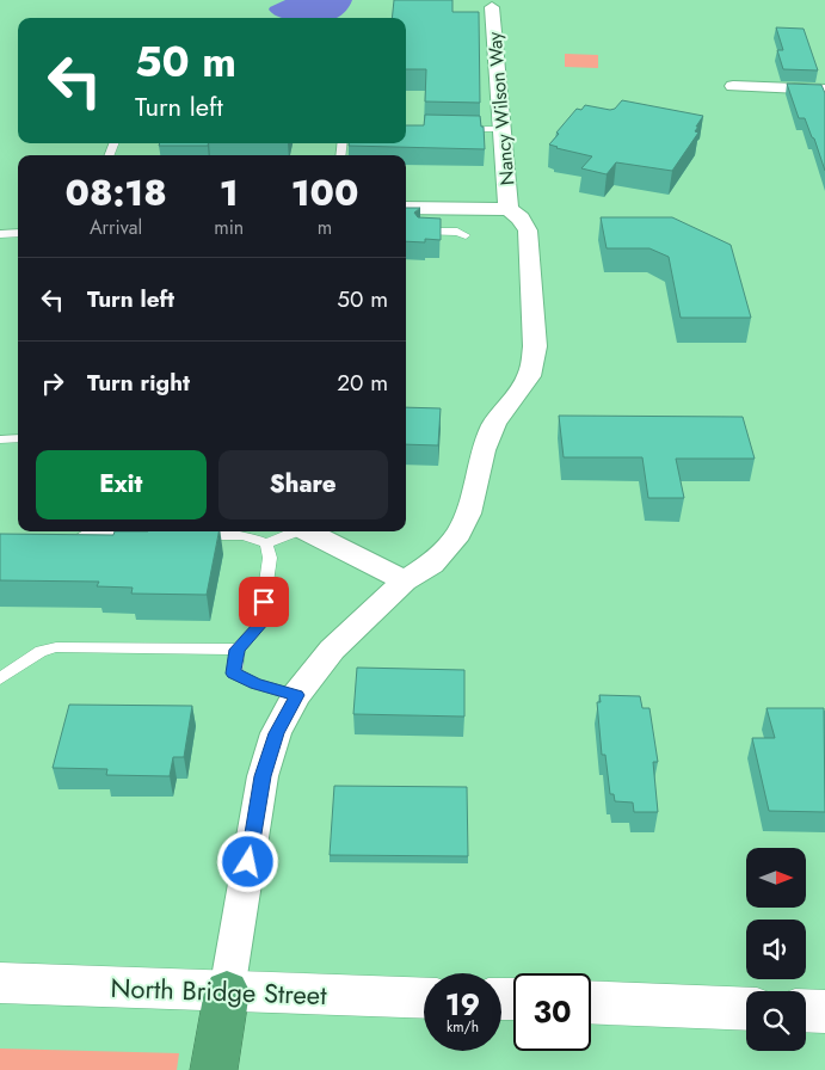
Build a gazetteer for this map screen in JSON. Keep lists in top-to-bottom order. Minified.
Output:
{"streets":{"main road":["North Bridge Street"],"street":["Nancy Wilson Way"]},"north":"right","page":{"turn":["50 m","Turn left"],"eta":["08:18","Arrival","1","min","100","m"],"list":[{"name":"Turn left","value":"50 m"},{"name":"Turn right","value":"20 m"}],"buttons":["Exit","Share"],"speed":"19 km/h","limit":"30"}}
